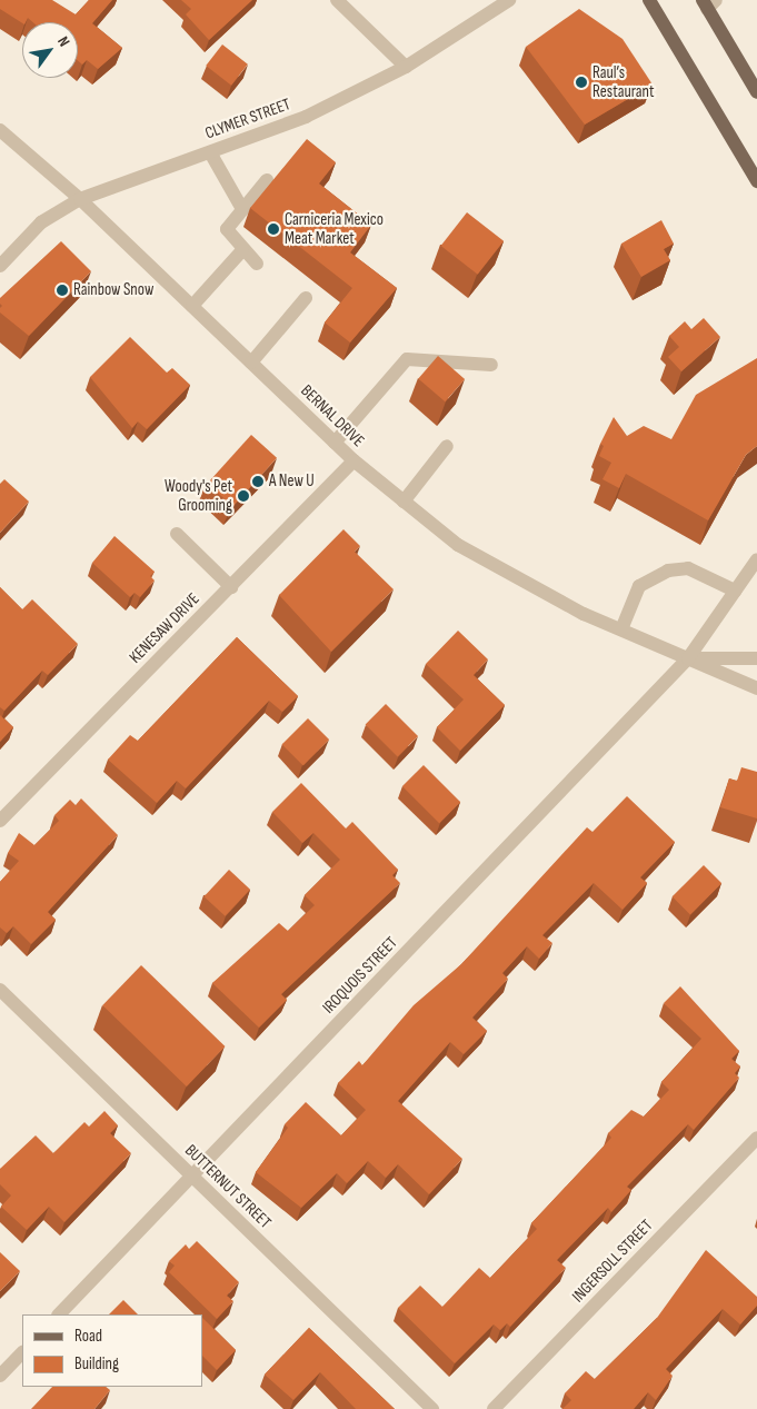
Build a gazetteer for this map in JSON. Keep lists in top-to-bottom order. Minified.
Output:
{"streets":{"street":["CLYMER STREET","BERNAL DRIVE","KENESAW DRIVE","IROQUOIS STREET","BUTTERNUT STREET","INGERSOLL STREET"]},"crossings":[["CLYMER STREET","BERNAL DRIVE"],["BERNAL DRIVE","KENESAW DRIVE"],["BERNAL DRIVE","IROQUOIS STREET"],["IROQUOIS STREET","BUTTERNUT STREET"]],"places":["Raul’s Restaurant","Carniceria Mexico Meat Market","Rainbow Snow","A New U","Woody's Pet Grooming"],"legend":["Road","Building"],"north":"top right"}
